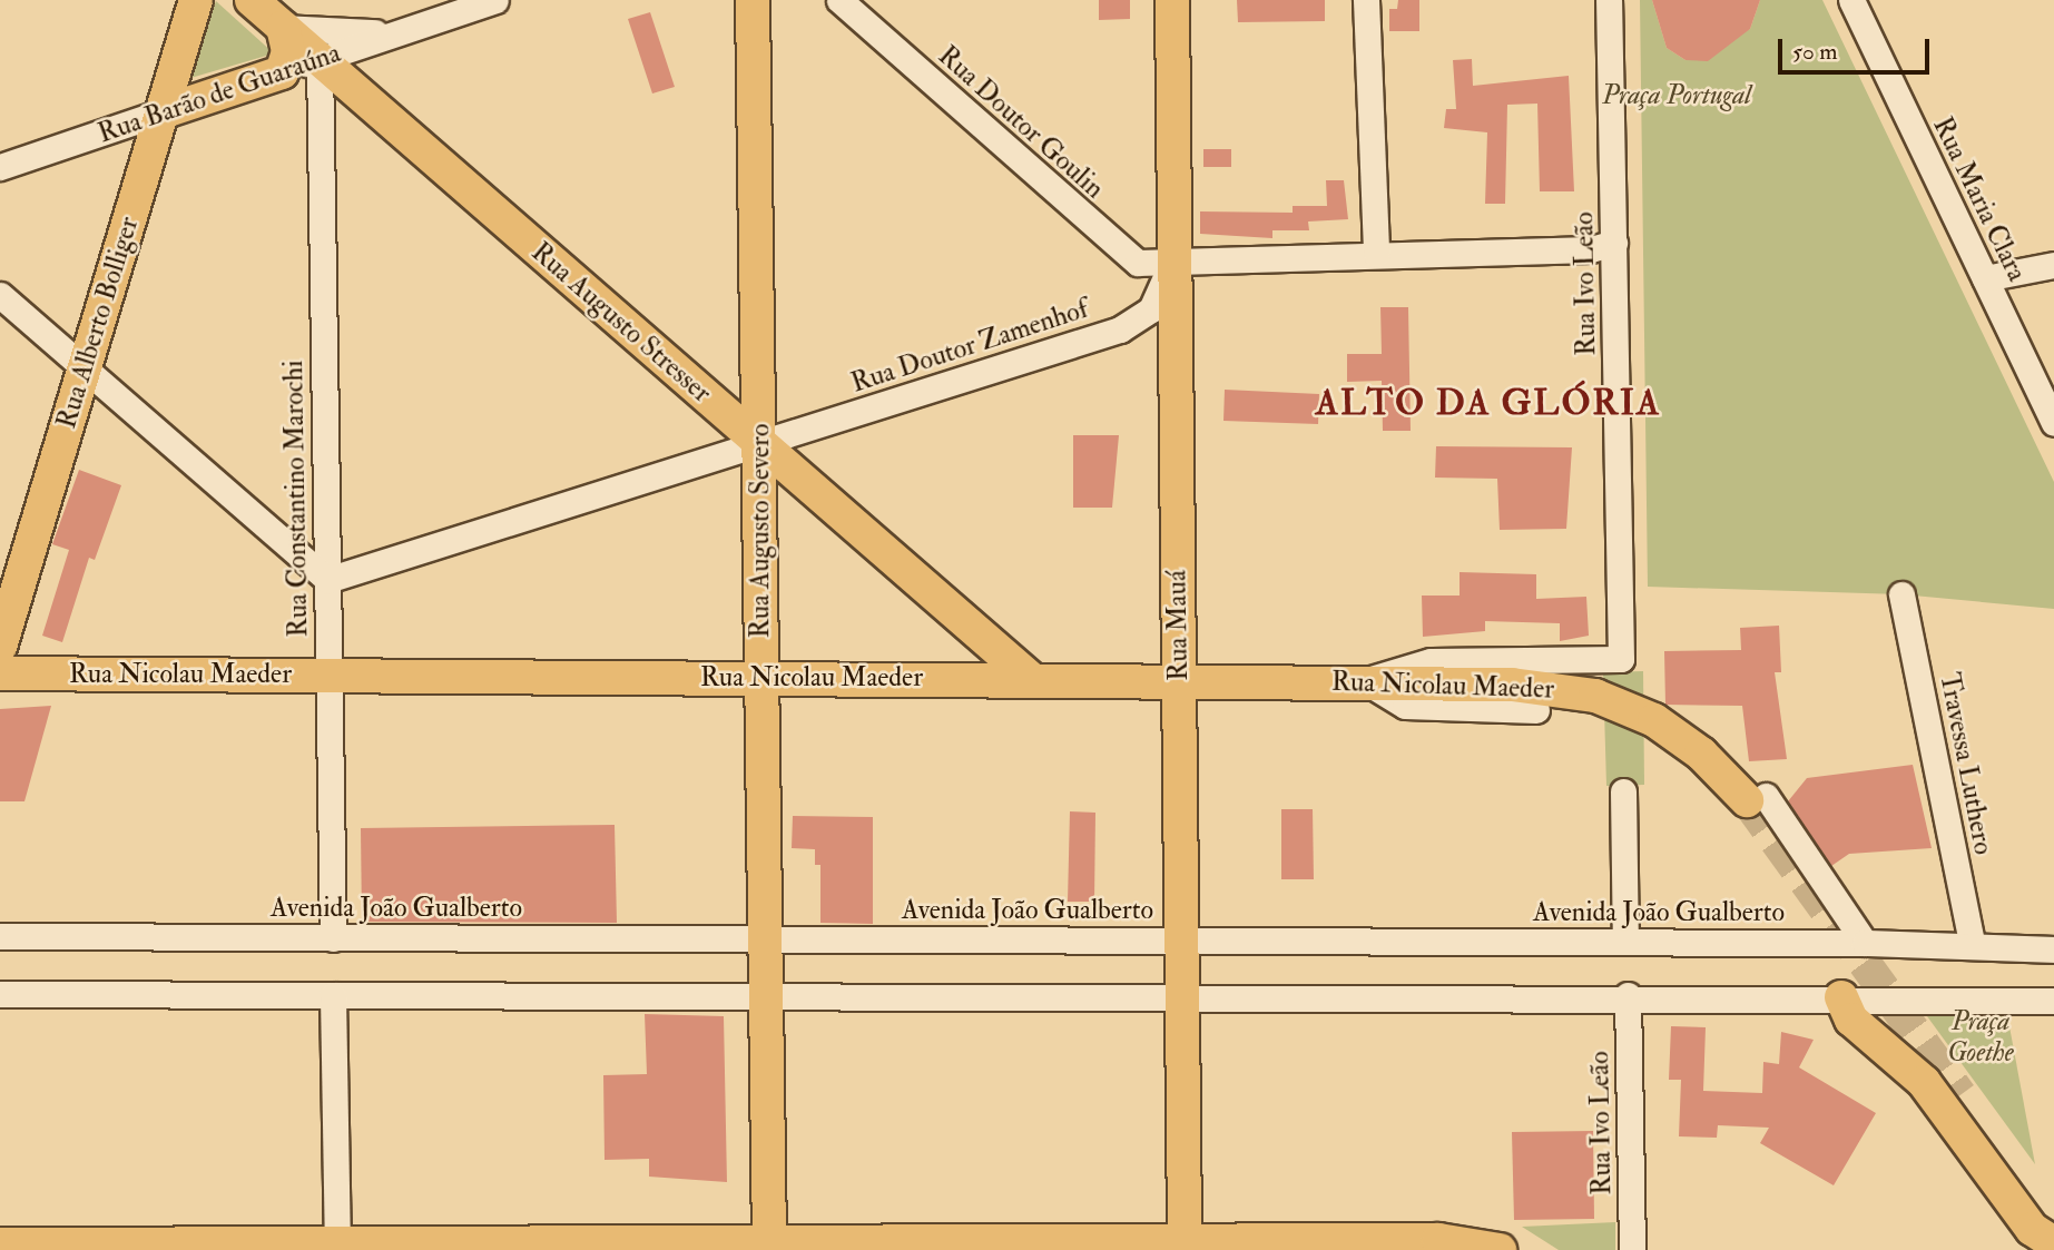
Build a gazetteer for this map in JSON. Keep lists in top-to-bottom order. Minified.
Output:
{"streets":{"main road":["Rua Barão de Guaraúna","Rua Alberto Bolliger","Rua Augusto Stresser","Rua Augusto Severo","Rua Mauá","Rua Nicolau Maeder"],"street":["Rua Doutor Goulin","Rua Maria Clara","Rua Ivo Leão","Rua Doutor Zamenhof","Rua Constantino Marochi","Travessa Luthero","Avenida João Gualberto"]},"crossings":[["Rua Barão de Guaraúna","Rua Alberto Bolliger"],["Rua Barão de Guaraúna","Rua Augusto Stresser"],["Rua Barão de Guaraúna","Rua Constantino Marochi"],["Rua Doutor Goulin","Rua Doutor Zamenhof"],["Rua Doutor Goulin","Rua Mauá"],["Rua Ivo Leão","Rua Nicolau Maeder"],["Rua Augusto Stresser","Rua Doutor Zamenhof"],["Rua Augusto Stresser","Rua Constantino Marochi"],["Rua Augusto Stresser","Rua Augusto Severo"],["Rua Augusto Stresser","Rua Nicolau Maeder"],["Rua Doutor Zamenhof","Rua Constantino Marochi"],["Rua Doutor Zamenhof","Rua Augusto Severo"],["Rua Doutor Zamenhof","Rua Mauá"],["Rua Constantino Marochi","Rua Nicolau Maeder"],["Rua Constantino Marochi","Avenida João Gualberto"],["Rua Augusto Severo","Rua Nicolau Maeder"],["Rua Augusto Severo","Avenida João Gualberto"],["Rua Mauá","Rua Nicolau Maeder"],["Rua Mauá","Avenida João Gualberto"],["Travessa Luthero","Avenida João Gualberto"]],"districts":["ALTO DA GLÓRIA"],"parks":["Praça Portugal","Praça Goethe"],"scale_bar":"50 m"}
